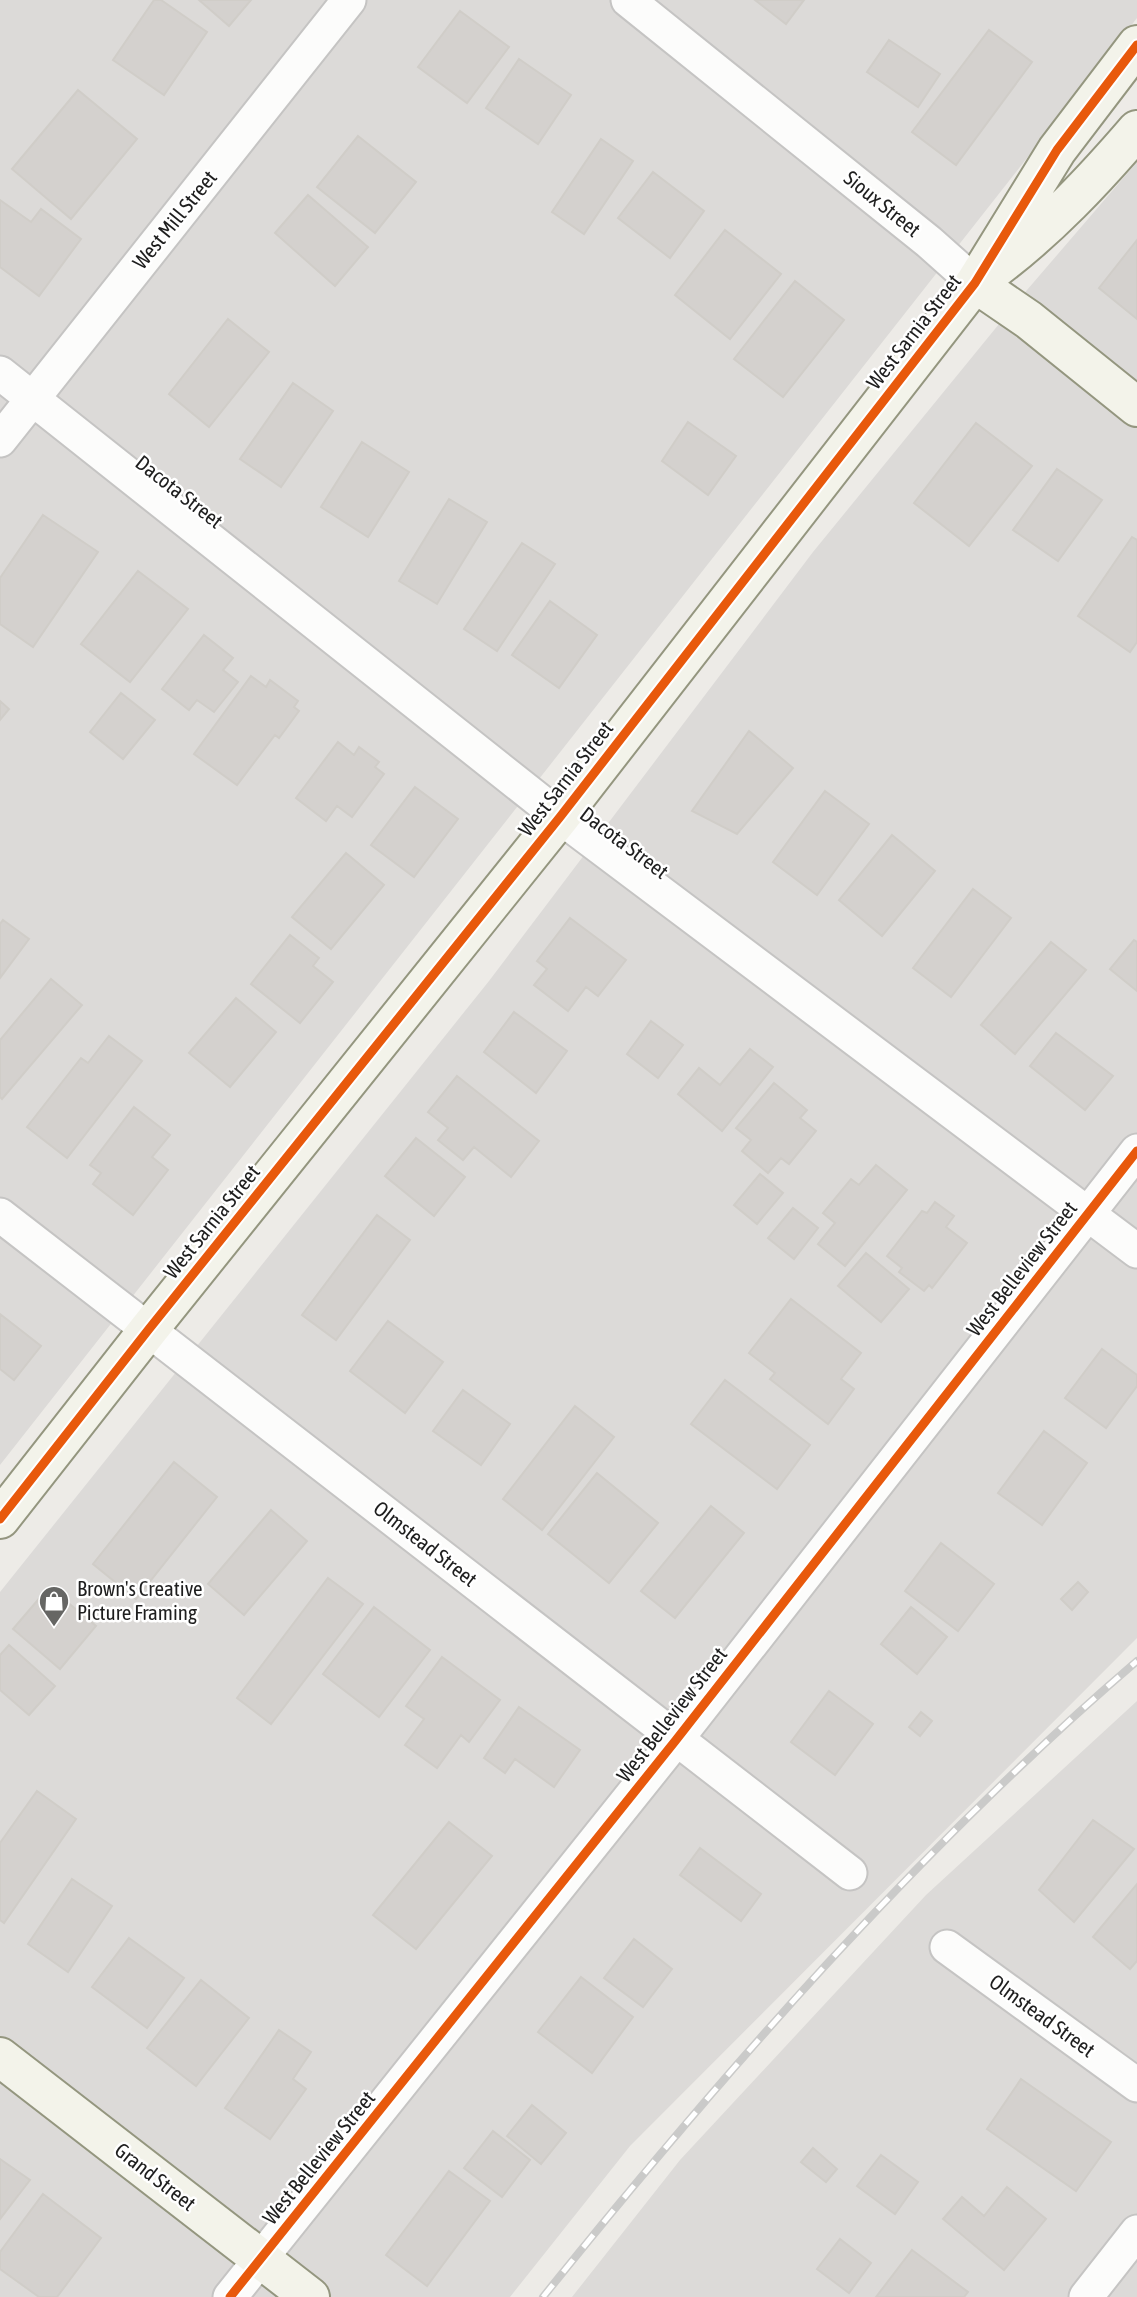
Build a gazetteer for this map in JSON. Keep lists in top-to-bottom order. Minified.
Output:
{"streets":{"street":["Sioux Street","West Mill Street","West Sarnia Street","Dacota Street","West Belleview Street","Olmstead Street","Grand Street"]},"crossings":[["Sioux Street","West Sarnia Street"],["West Mill Street","Dacota Street"],["West Sarnia Street","Dacota Street"],["West Sarnia Street","Olmstead Street"],["Dacota Street","West Belleview Street"],["West Belleview Street","Olmstead Street"],["West Belleview Street","Grand Street"]],"places":{"shop":["Brown's Creative Picture Framing"]}}
